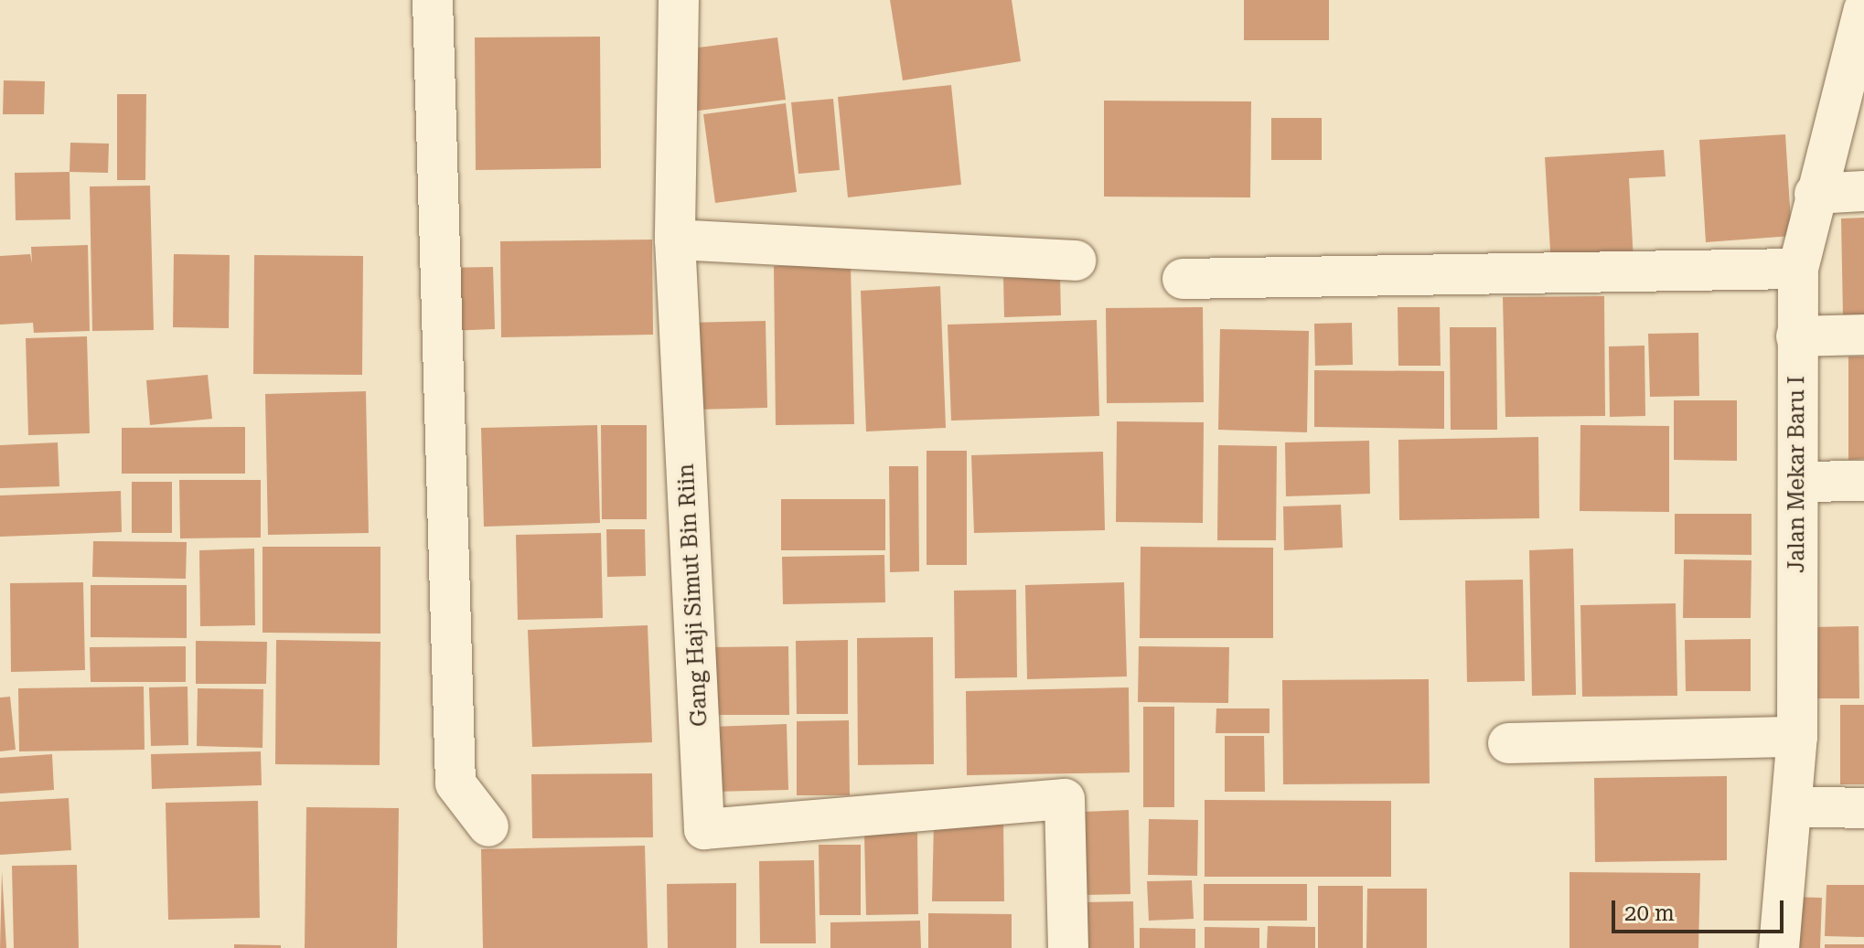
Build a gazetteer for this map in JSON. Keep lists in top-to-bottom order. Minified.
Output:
{"streets":{"street":["Jalan Mekar Baru I","Gang Haji Simut Bin Riin"]},"scale_bar":"20 m"}
